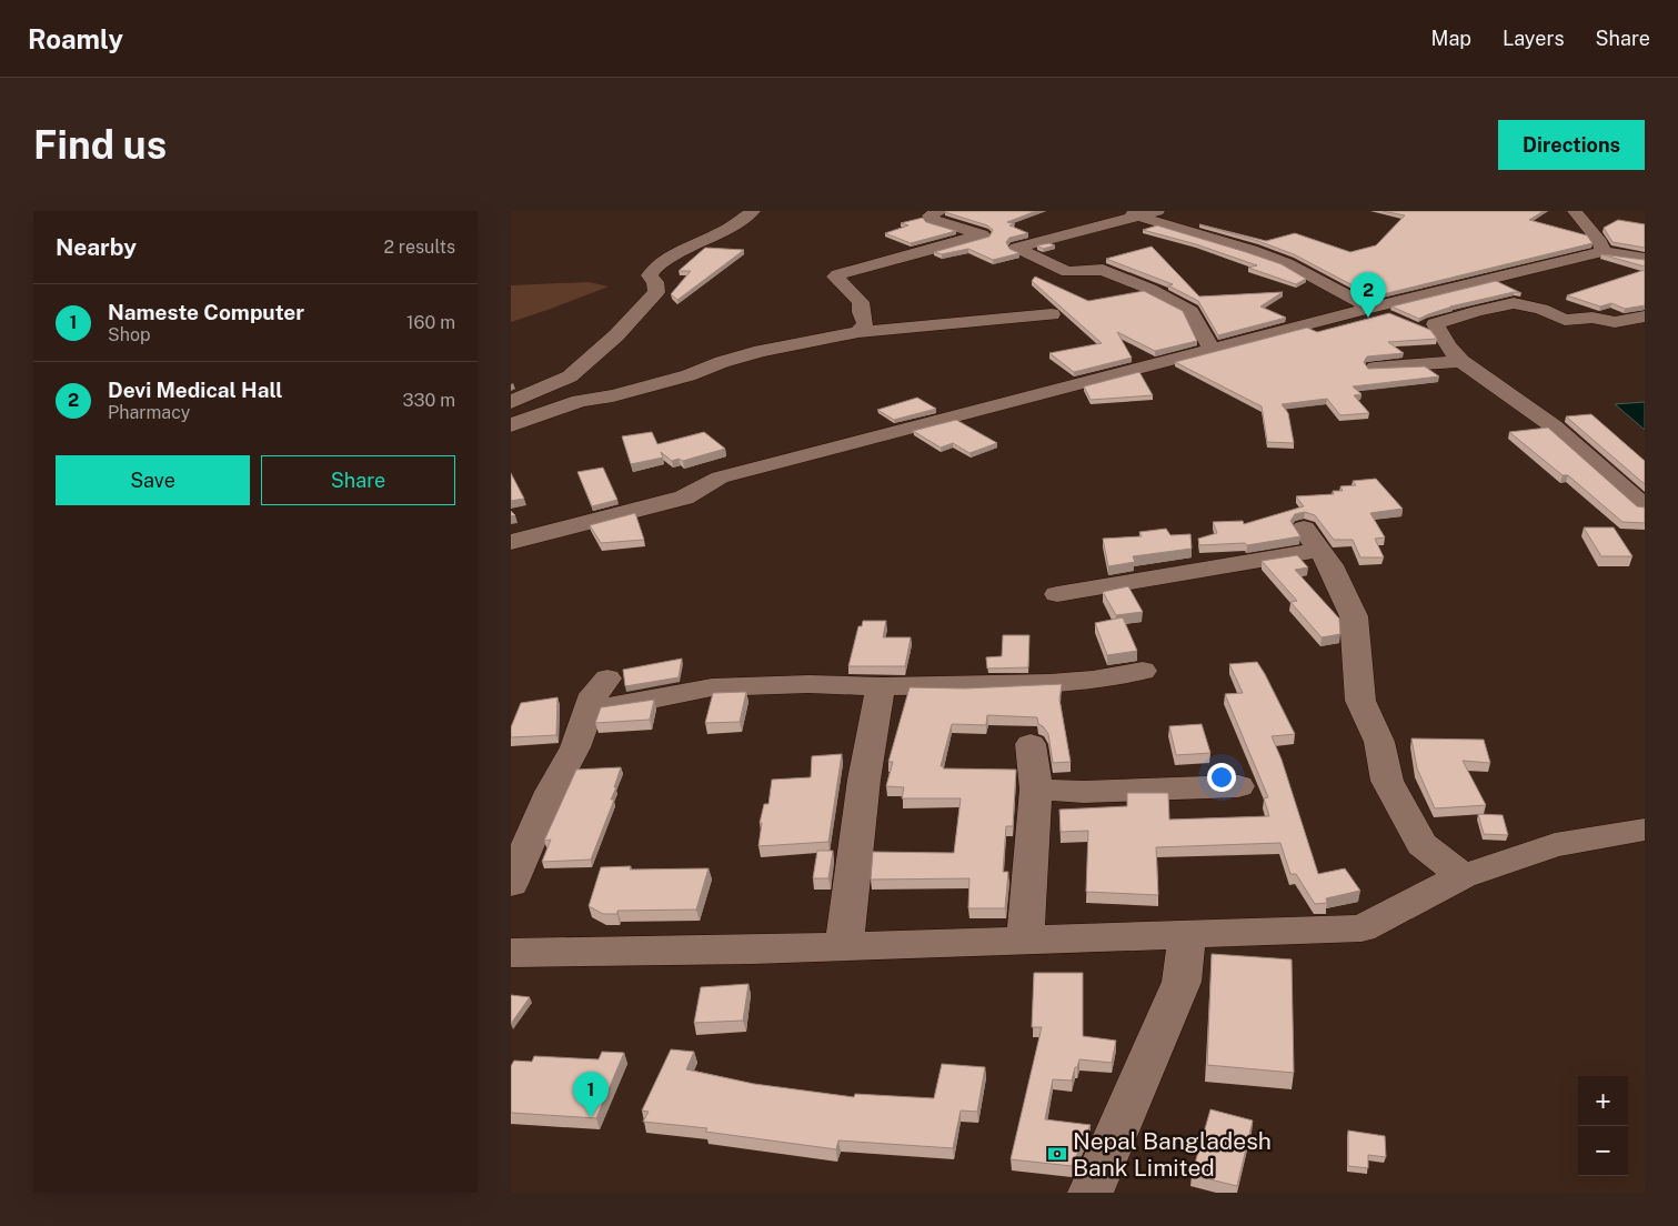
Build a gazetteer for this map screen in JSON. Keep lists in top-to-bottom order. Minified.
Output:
{"places":{"bank":["Nepal Bangladesh Bank Limited"]},"page":{"header":"Roamly","nav":["Map","Layers","Share"],"buttons":["Directions",["Save","Share"]],"title":"Find us","heading":["Nearby","2 results"],"pins":["2","1"],"list":[{"mark":"1","name":"Nameste Computer","note":"Shop","value":"160 m"},{"mark":"2","name":"Devi Medical Hall","note":"Pharmacy","value":"330 m"}],"map_buttons":["+","−"]}}
